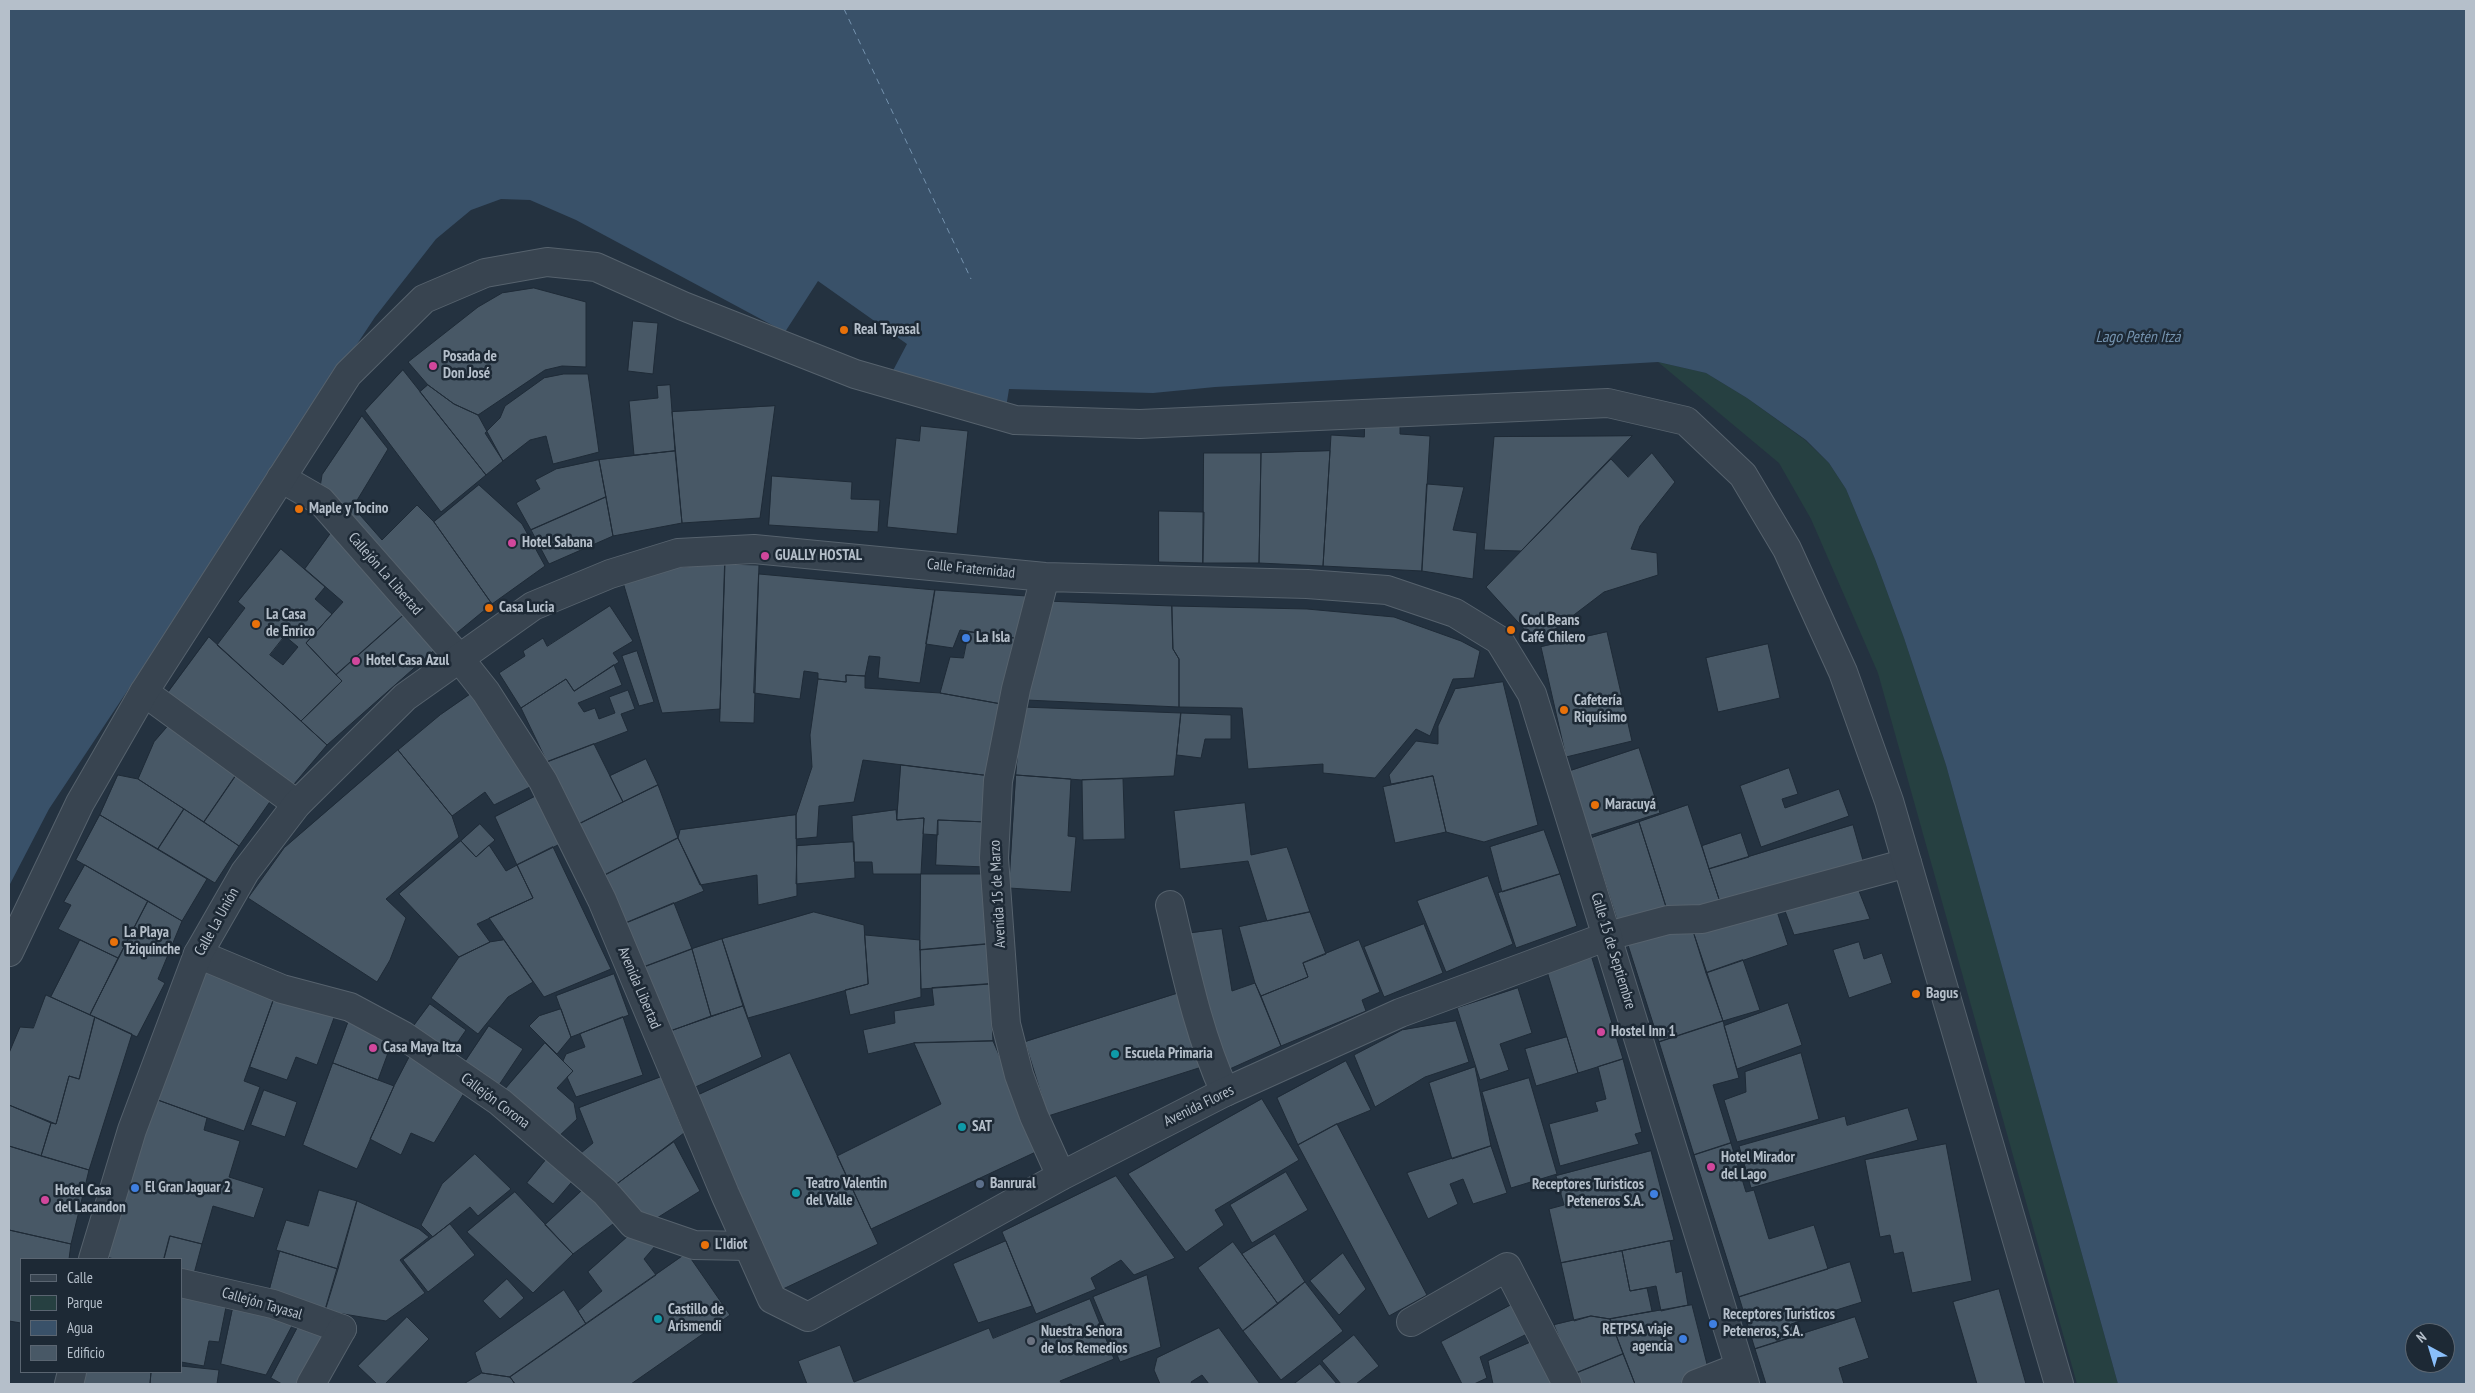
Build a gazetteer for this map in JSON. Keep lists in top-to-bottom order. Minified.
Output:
{"streets":{"street":["Calle Fraternidad","Callejón La Libertad","Avenida 15 de Marzo","Calle La Unión","Calle 15 de Septiembre","Avenida Libertad","Callejón Corona","Avenida Flores","Callejón Tayasal"]},"crossings":[["Calle Fraternidad","Callejón La Libertad"],["Calle Fraternidad","Avenida 15 de Marzo"],["Calle Fraternidad","Calle La Unión"],["Calle Fraternidad","Calle 15 de Septiembre"],["Calle Fraternidad","Avenida Libertad"],["Callejón La Libertad","Calle La Unión"],["Callejón La Libertad","Avenida Libertad"],["Avenida 15 de Marzo","Avenida Flores"],["Calle La Unión","Avenida Libertad"],["Calle La Unión","Callejón Corona"],["Calle 15 de Septiembre","Avenida Flores"],["Avenida Libertad","Callejón Corona"],["Avenida Libertad","Avenida Flores"]],"water":["Lago Petén Itzá"],"places":["Real Tayasal","Posada de Don José","Maple y Tocino","Hotel Sabana","GUALLY HOSTAL","Casa Lucia","La Casa de Enrico","Cool Beans Café Chilero","La Isla","Hotel Casa Azul","Cafetería Riquísimo","Maracuyá","La Playa Tziquinche","Bagus","Hostel Inn 1","Casa Maya Itza","Escuela Primaria","SAT","Hotel Mirador del Lago","Banrural","El Gran Jaguar 2","Teatro Valentin del Valle","Receptores Turisticos Peteneros S.A.","Hotel Casa del Lacandon","L'Idiot","Castillo de Arismendi","Receptores Turisticos Peteneros, S.A.","RETPSA viaje agencia","Nuestra Señora de los Remedios"],"legend":["Calle","Parque","Agua","Edificio"],"north":"top left"}
